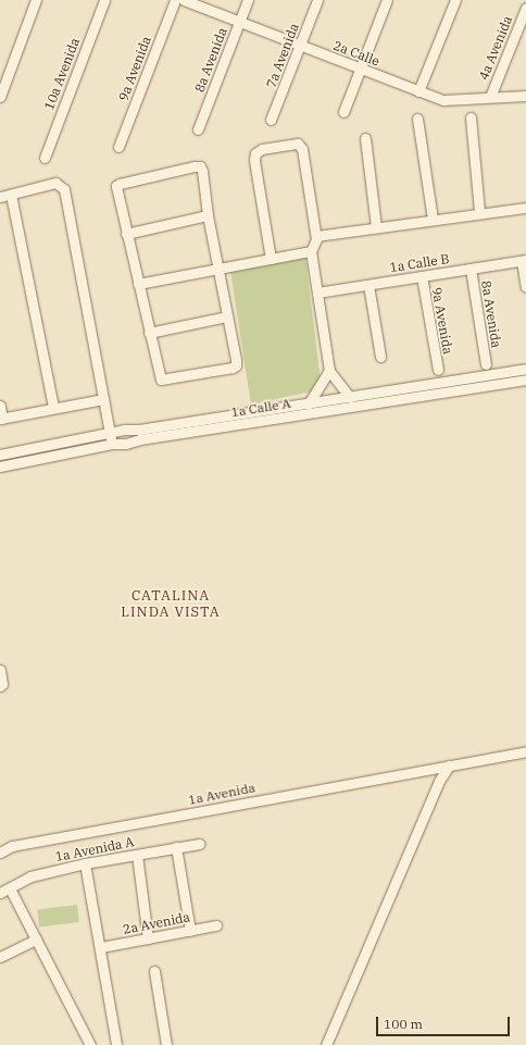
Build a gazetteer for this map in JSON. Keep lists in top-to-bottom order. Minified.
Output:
{"streets":{"street":["4a Avenida","2a Calle","7a Avenida","8a Avenida","9a Avenida","10a Avenida","1a Calle B","1a Calle A","1a Avenida","1a Avenida A","2a Avenida"]},"crossings":[["4a Avenida","2a Calle"],["2a Calle","7a Avenida"],["2a Calle","8a Avenida"],["8a Avenida","1a Calle B"],["9a Avenida","1a Calle B"]],"districts":["CATALINA LINDA VISTA"],"scale_bar":"100 m"}
